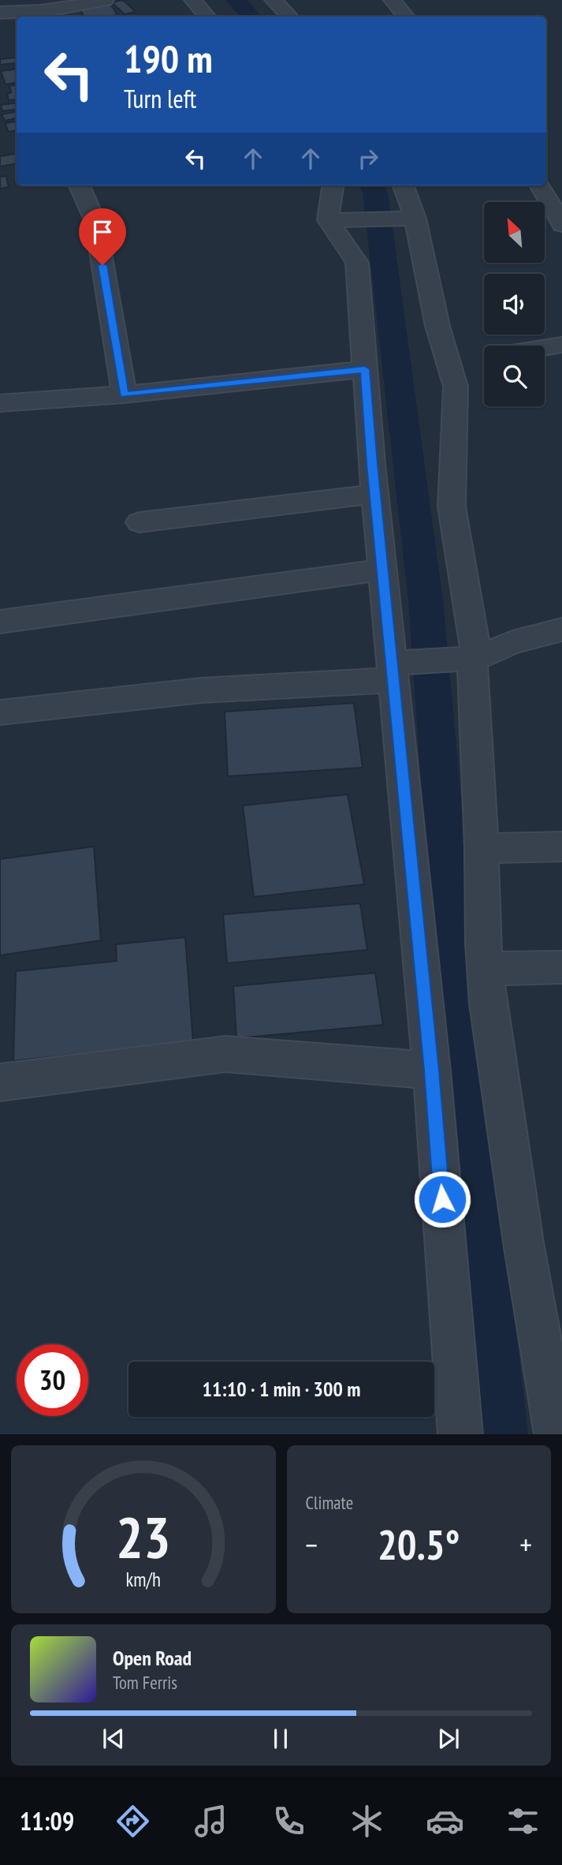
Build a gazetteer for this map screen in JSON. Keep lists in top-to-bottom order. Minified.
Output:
{"north":"top left","page":{"turn":["190 m","Turn left"],"limit":"30","trip":"11:10 · 1 min · 300 m","tile":"Climate","heat":["−","20.5°","+"],"song":["Open Road","Tom Ferris"],"tabs":"11:09","gauge":["23","km/h"]}}
